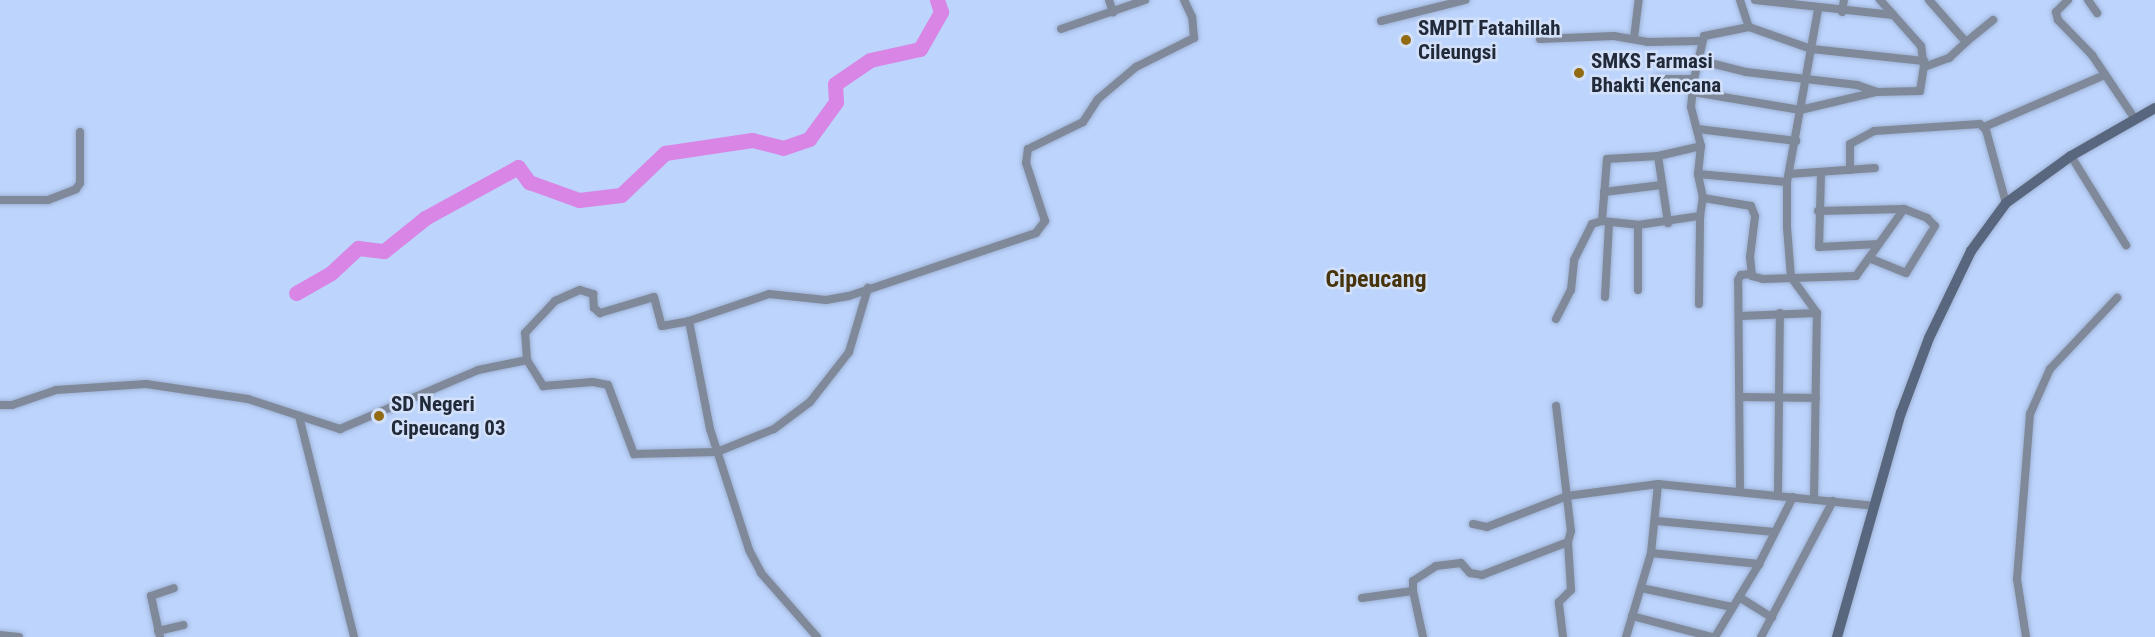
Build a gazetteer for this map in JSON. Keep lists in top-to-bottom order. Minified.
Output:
{"districts":["Cipeucang"],"places":["SMPIT Fatahillah Cileungsi","SMKS Farmasi Bhakti Kencana","SD Negeri Cipeucang 03"]}
